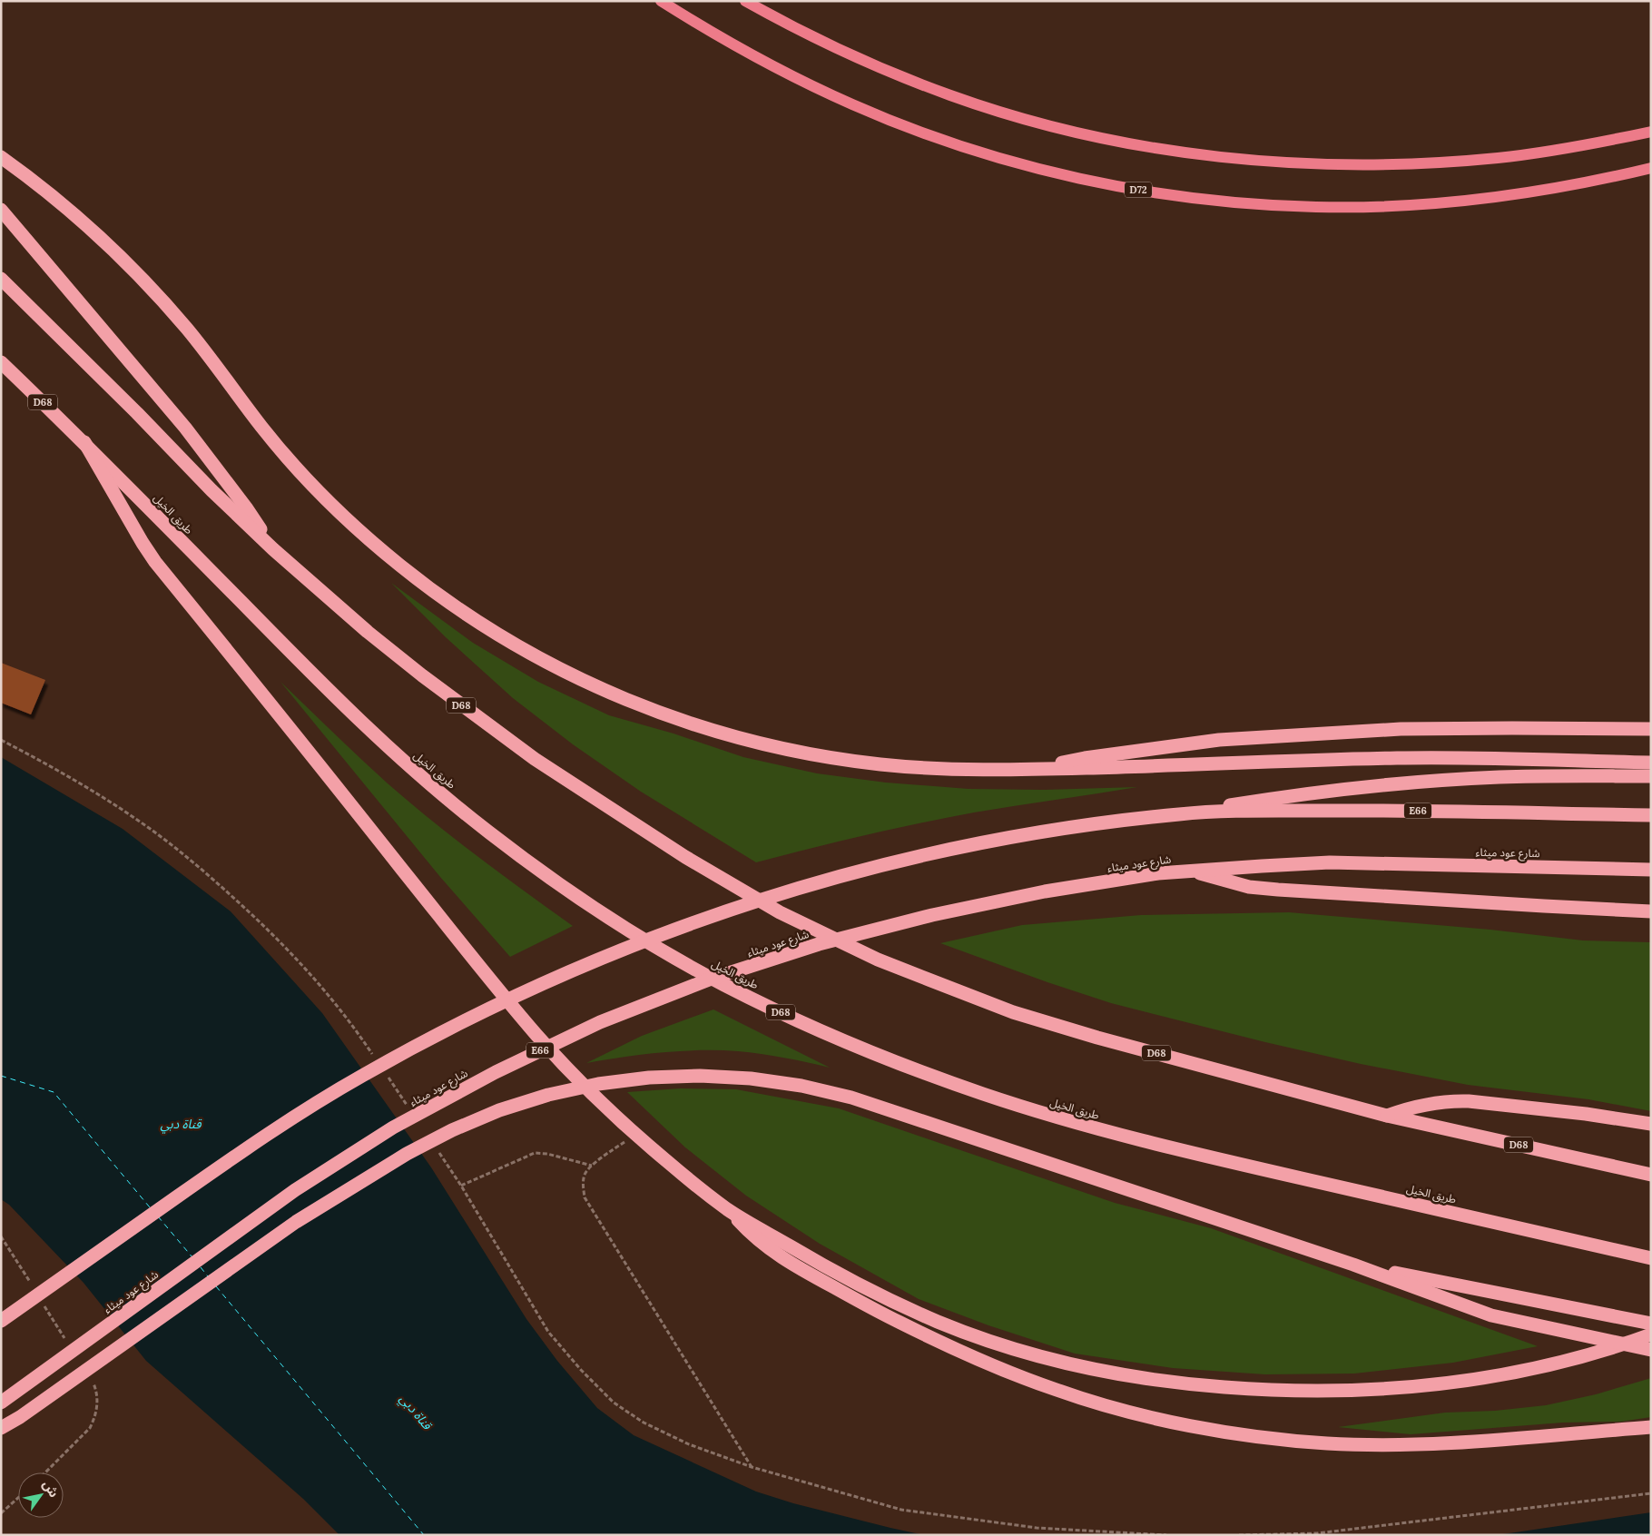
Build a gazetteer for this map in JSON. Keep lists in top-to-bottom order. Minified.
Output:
{"streets":{"highway":["D68","طريق الخيل","E66","شارع عود ميثاء"],"main road":["D72"]},"water":["قناة دبي"],"north":"top right"}
